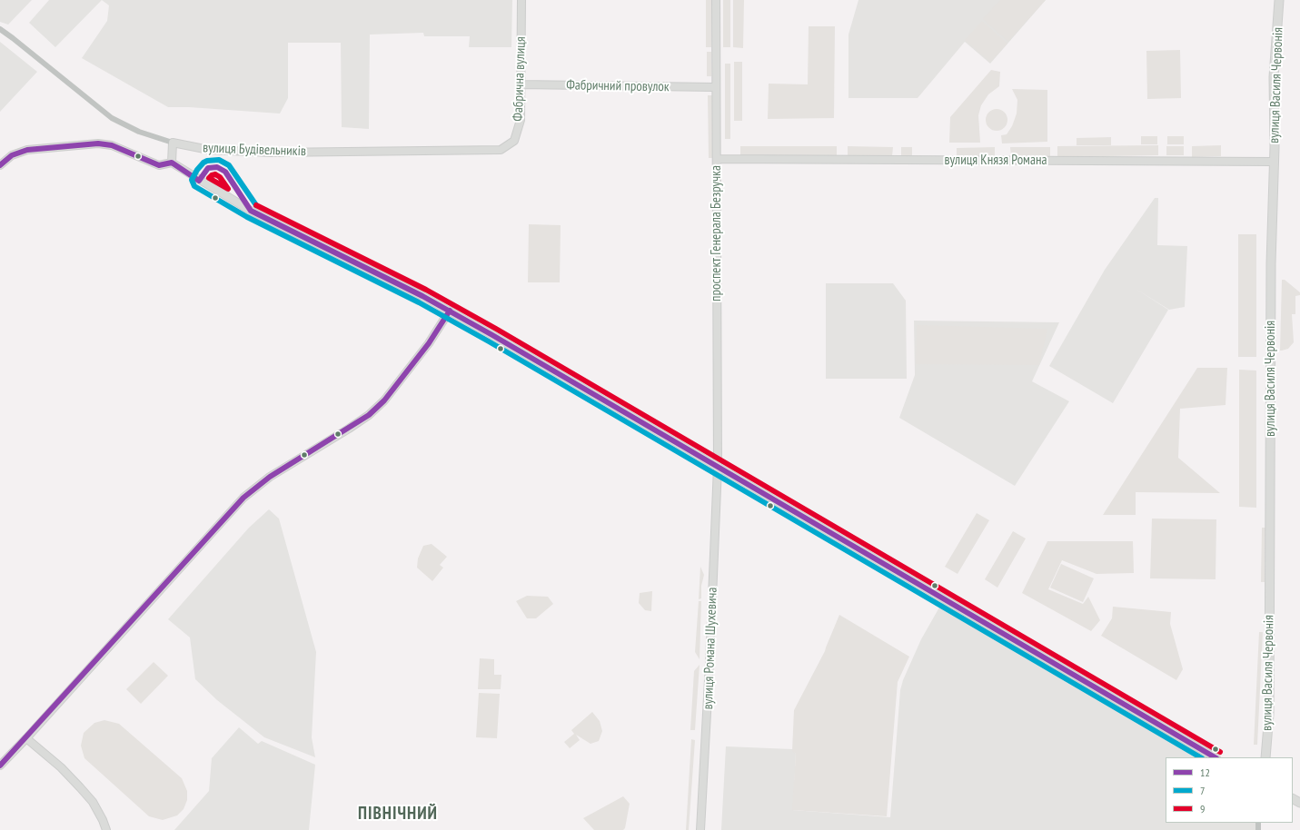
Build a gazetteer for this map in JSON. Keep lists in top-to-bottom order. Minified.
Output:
{"streets":{"main road":["вулиця Василя Червонія"],"street":["Фабрична вулиця","Фабричний провулок","вулиця Будівельників","вулиця Князя Романа","проспект Генерала Безручка","вулиця Романа Шухевича"]},"crossings":[["Фабрична вулиця","Фабричний провулок"],["Фабрична вулиця","вулиця Будівельників"],["вулиця Василя Червонія","вулиця Князя Романа"],["Фабричний провулок","проспект Генерала Безручка"],["вулиця Князя Романа","проспект Генерала Безручка"],["проспект Генерала Безручка","вулиця Романа Шухевича"]],"districts":["ПІВНІЧНИЙ"],"lines":["transit line 12","transit line 7","transit line 9"],"legend":["12","7","9"]}
